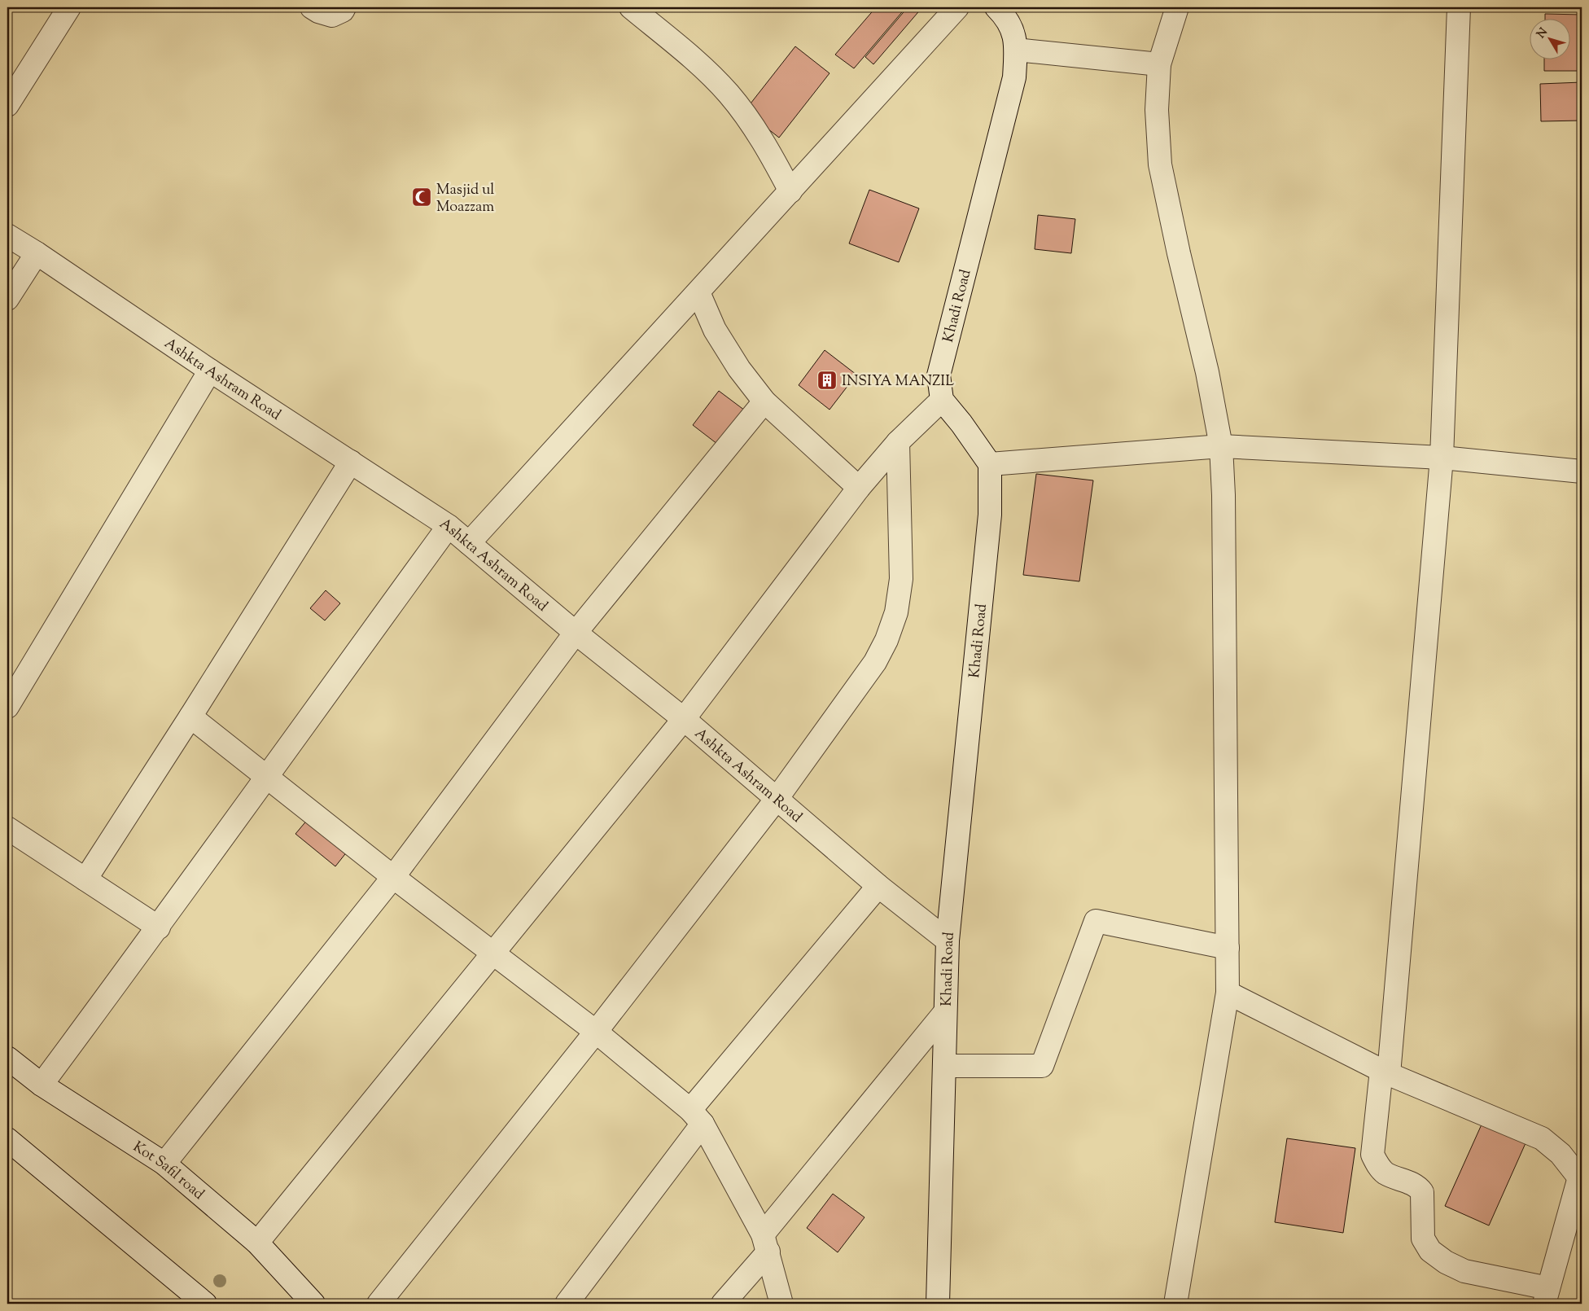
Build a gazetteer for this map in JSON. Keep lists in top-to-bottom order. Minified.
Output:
{"streets":{"street":["Khadi Road","Ashkta Ashram Road","Kot Safil road"]},"crossings":[["Khadi Road","Ashkta Ashram Road"]],"places":{"mosque":["Masjid ul Moazzam"],"building":["INSIYA MANZIL"]},"north":"top left"}
